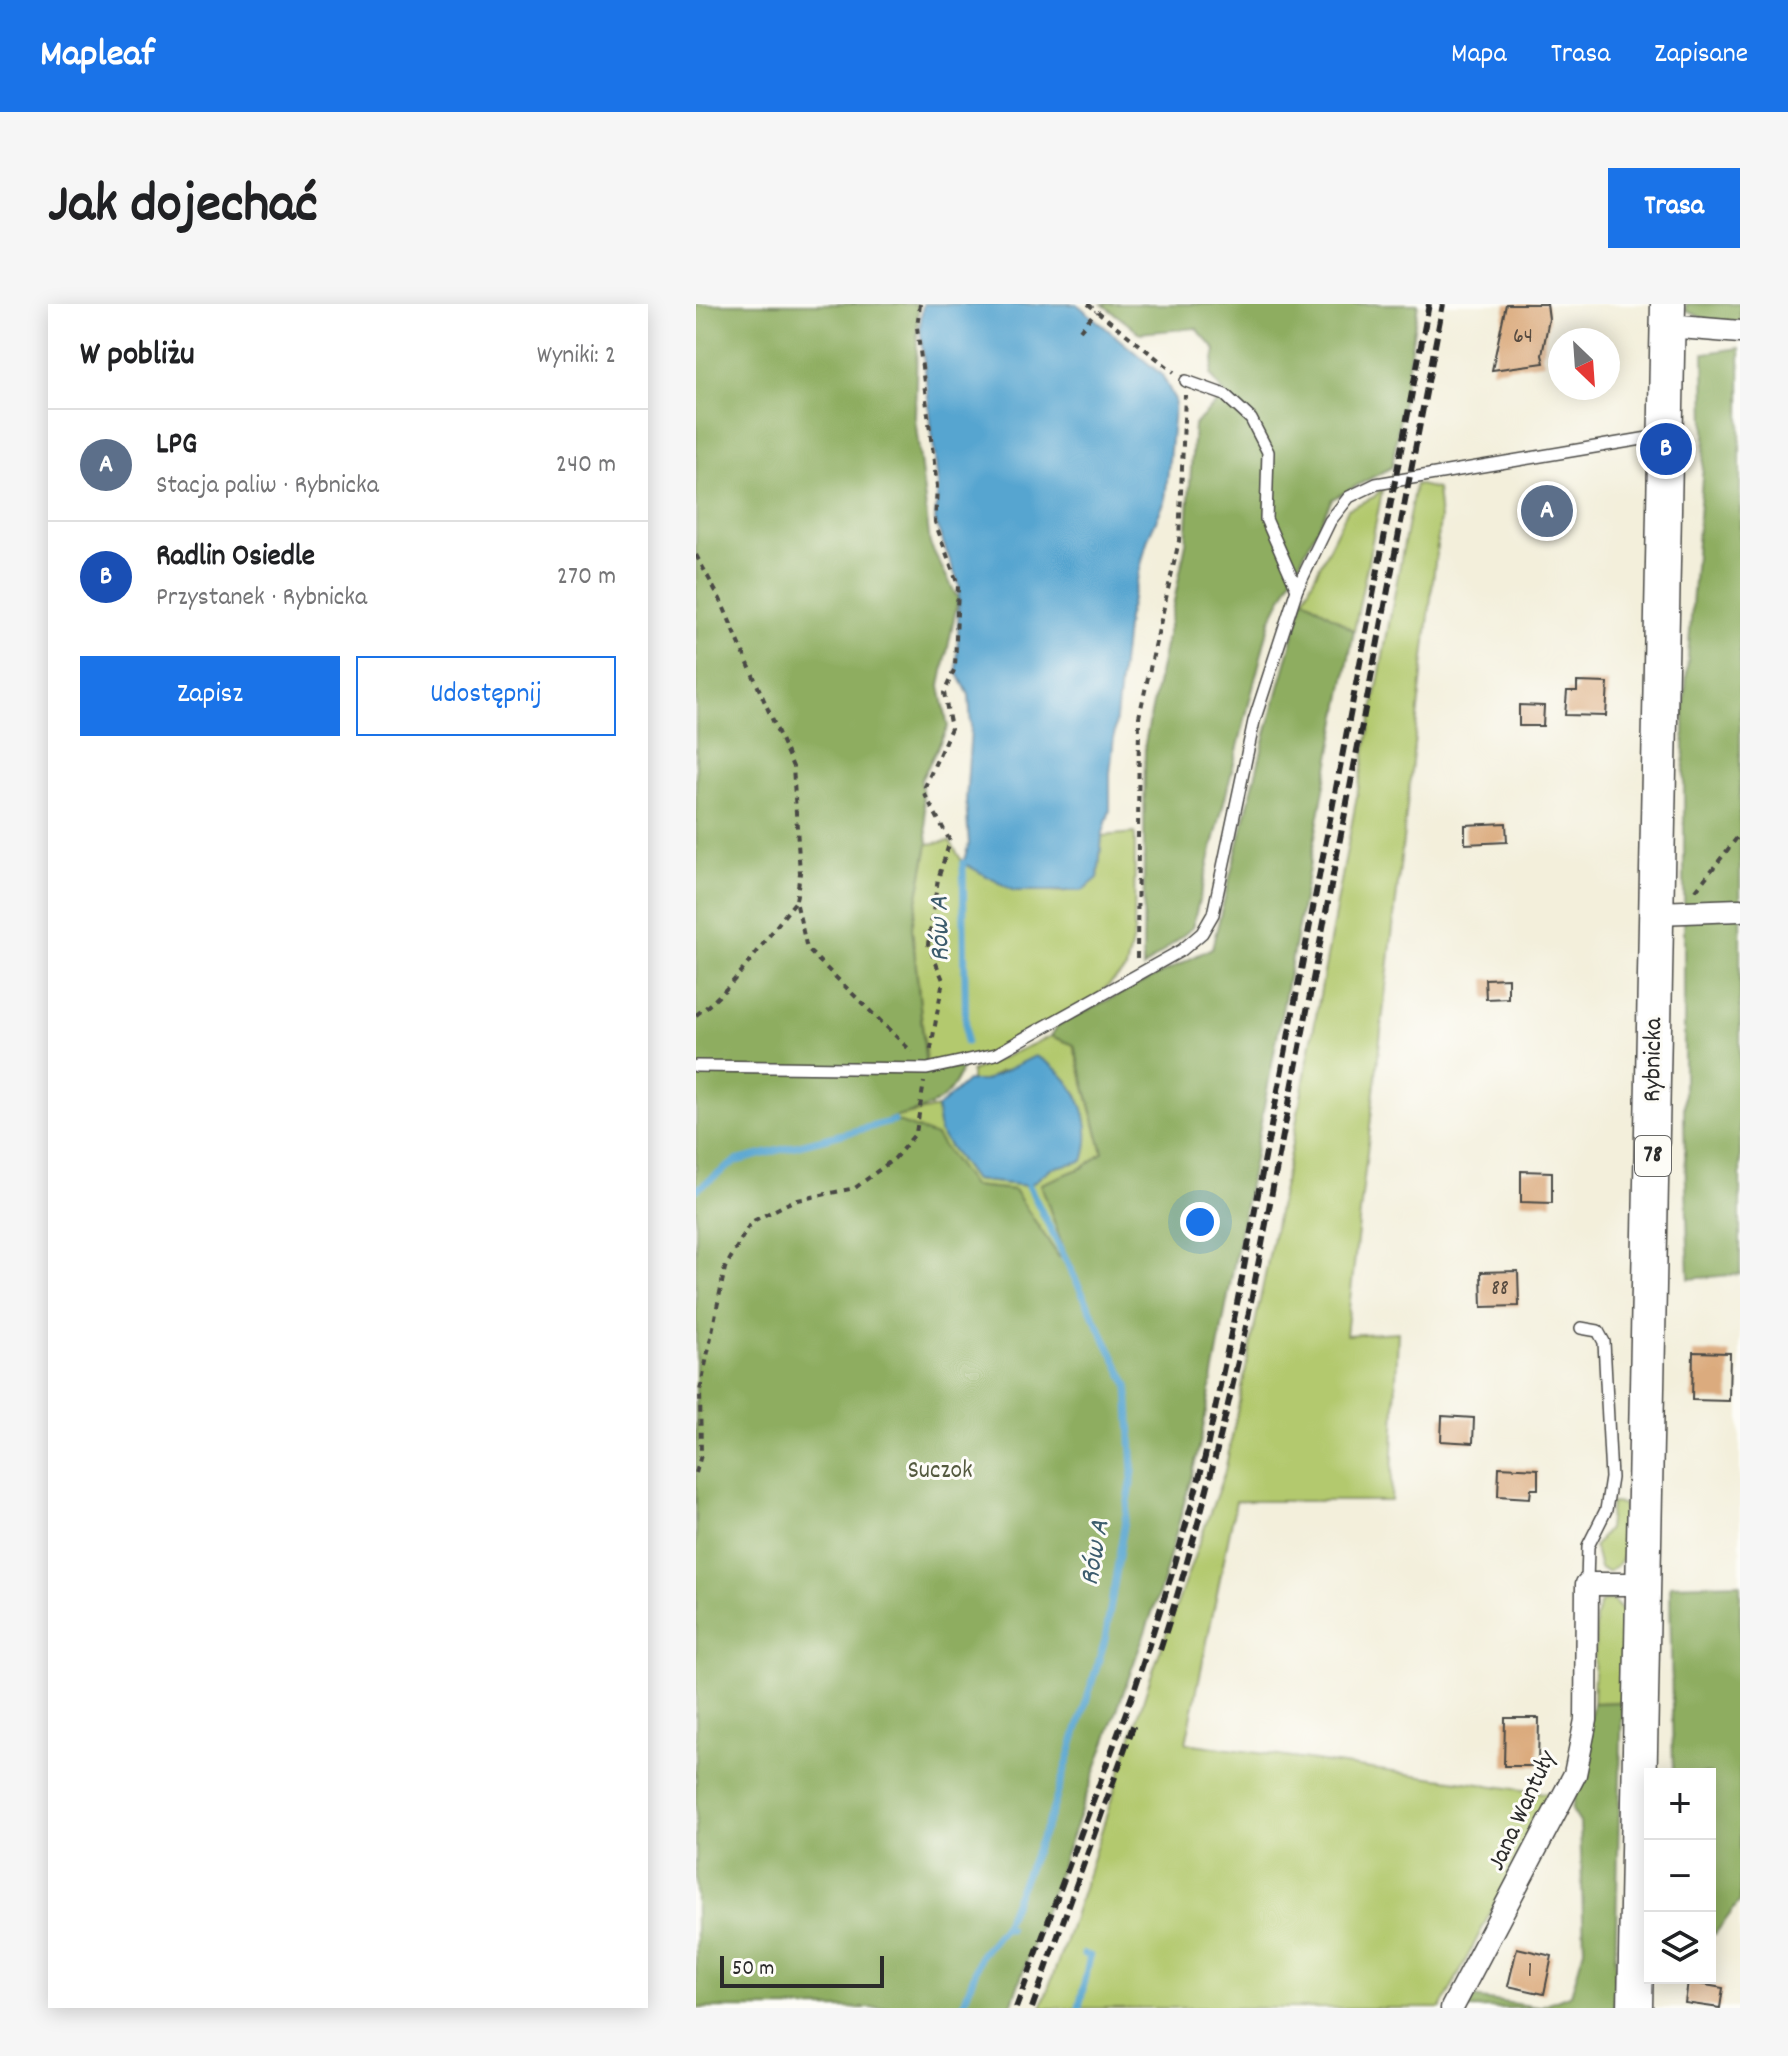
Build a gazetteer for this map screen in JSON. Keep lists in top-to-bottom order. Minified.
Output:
{"streets":{"main road":["Rybnicka","78"],"street":["Jana Wantuły"]},"water":["Rów A"],"parks":["Suczok"],"house_numbers":["64","88","1"],"scale_bar":"50 m","north":"bottom right","page":{"header":"Mapleaf","nav":["Mapa","Trasa","Zapisane"],"title":"Jak dojechać","buttons":["Trasa",["Zapisz","Udostępnij"]],"heading":["W pobliżu","Wyniki: 2"],"list":[{"mark":"A","name":"LPG","note":"Stacja paliw · Rybnicka","value":"240 m"},{"mark":"B","name":"Radlin Osiedle","note":"Przystanek · Rybnicka","value":"270 m"}],"pins":["B","A"],"map_buttons":["+","−"],"scale":"50 m"}}
